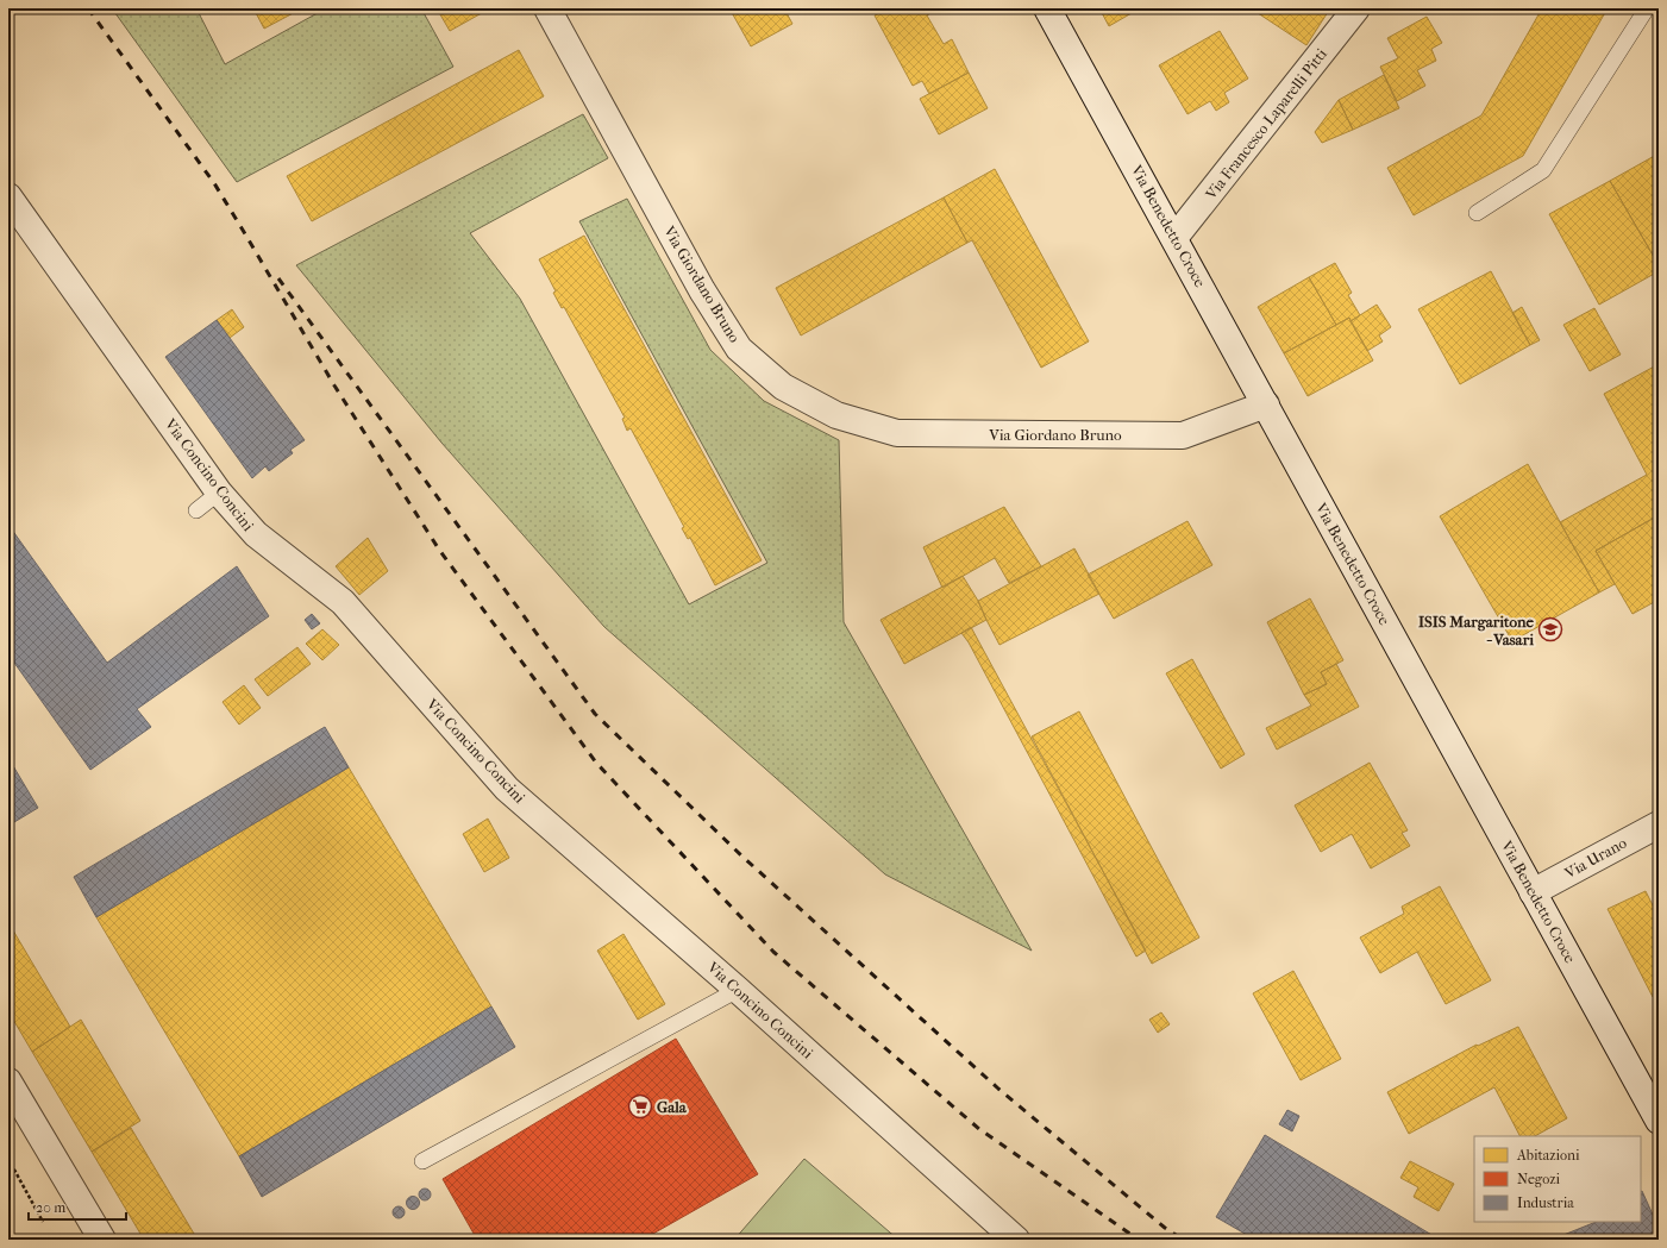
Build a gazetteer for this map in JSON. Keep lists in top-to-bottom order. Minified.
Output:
{"streets":{"street":["Via Francesco Laparelli Pitti","Via Benedetto Croce","Via Giordano Bruno","Via Concino Concini","Via Urano"]},"crossings":[["Via Francesco Laparelli Pitti","Via Benedetto Croce"],["Via Benedetto Croce","Via Giordano Bruno"],["Via Benedetto Croce","Via Urano"]],"places":{"school or university":["ISIS Margaritone - Vasari"],"supermarket":["Gala"]},"legend":["Abitazioni","Negozi","Industria"],"scale_bar":"20 m"}
